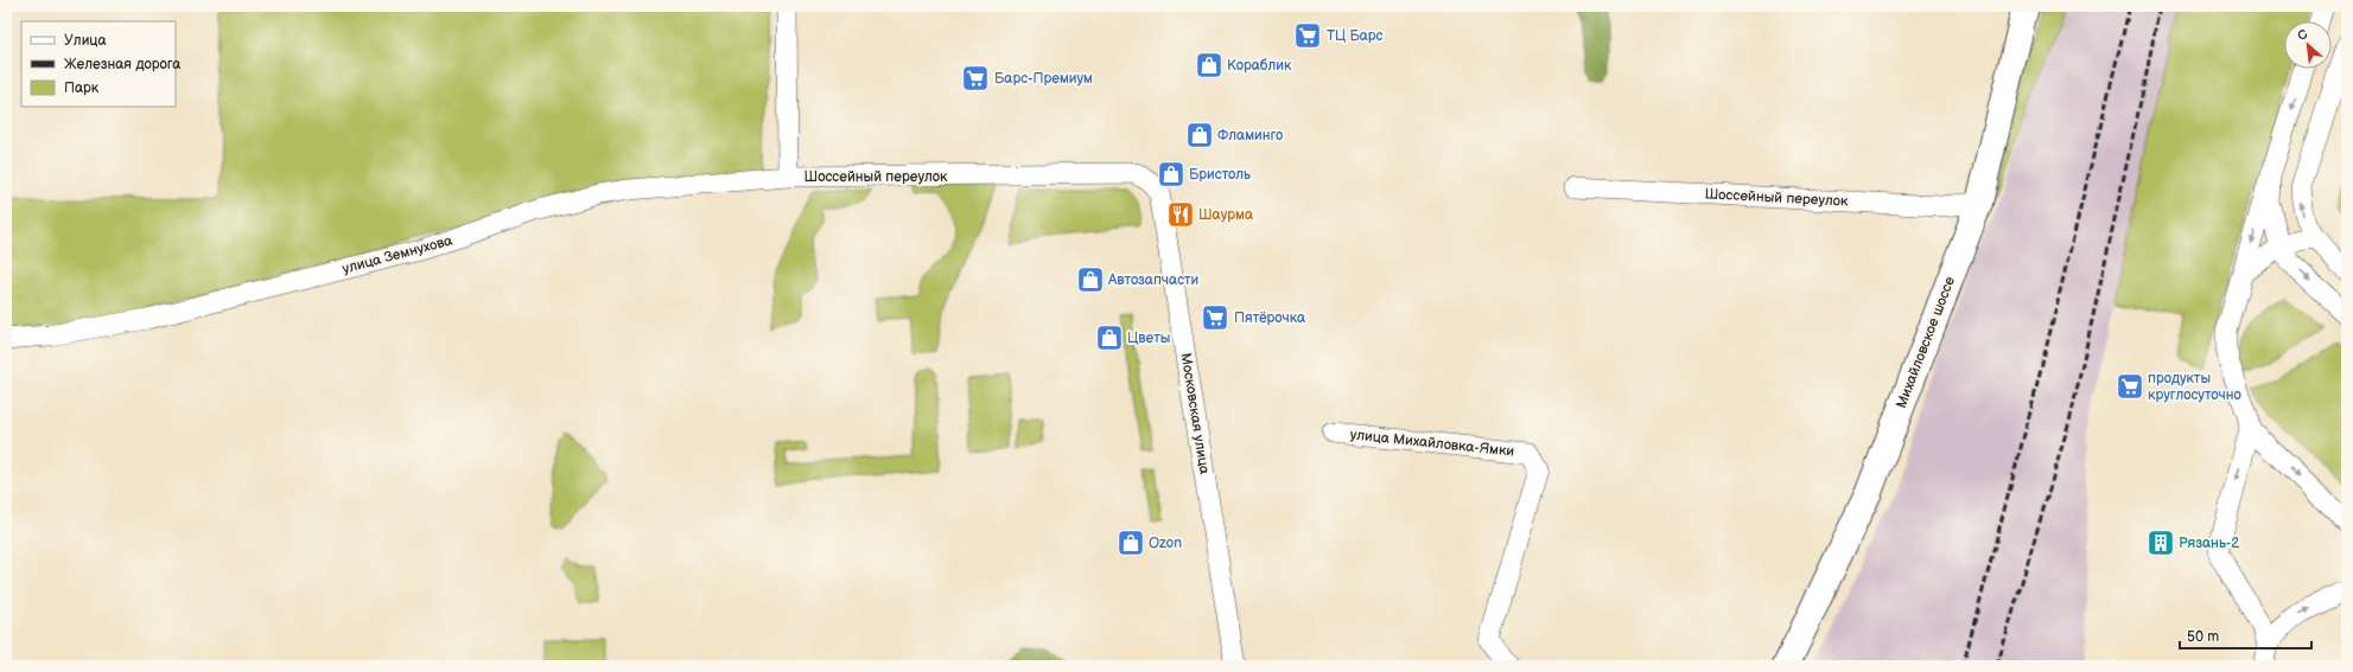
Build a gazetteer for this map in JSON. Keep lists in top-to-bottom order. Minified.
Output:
{"streets":{"main road":["Михайловское шоссе"],"street":["Шоссейный переулок","улица Земнухова","Московская улица","улица Михайловка-Ямки"]},"crossings":[["Шоссейный переулок","улица Земнухова"],["Шоссейный переулок","Михайловское шоссе"],["Шоссейный переулок","Московская улица"]],"places":{"supermarket":["ТЦ Барс","Барс-Премиум","Пятёрочка","продукты круглосуточно"],"shop":["Кораблик","Фламинго","Бристоль","Автозапчасти","Цветы","Ozon"],"restaurant":["Шаурма"],"building":["Рязань-2"]},"legend":["Улица","Железная дорога","Парк"],"scale_bar":"50 m","north":"top left"}
